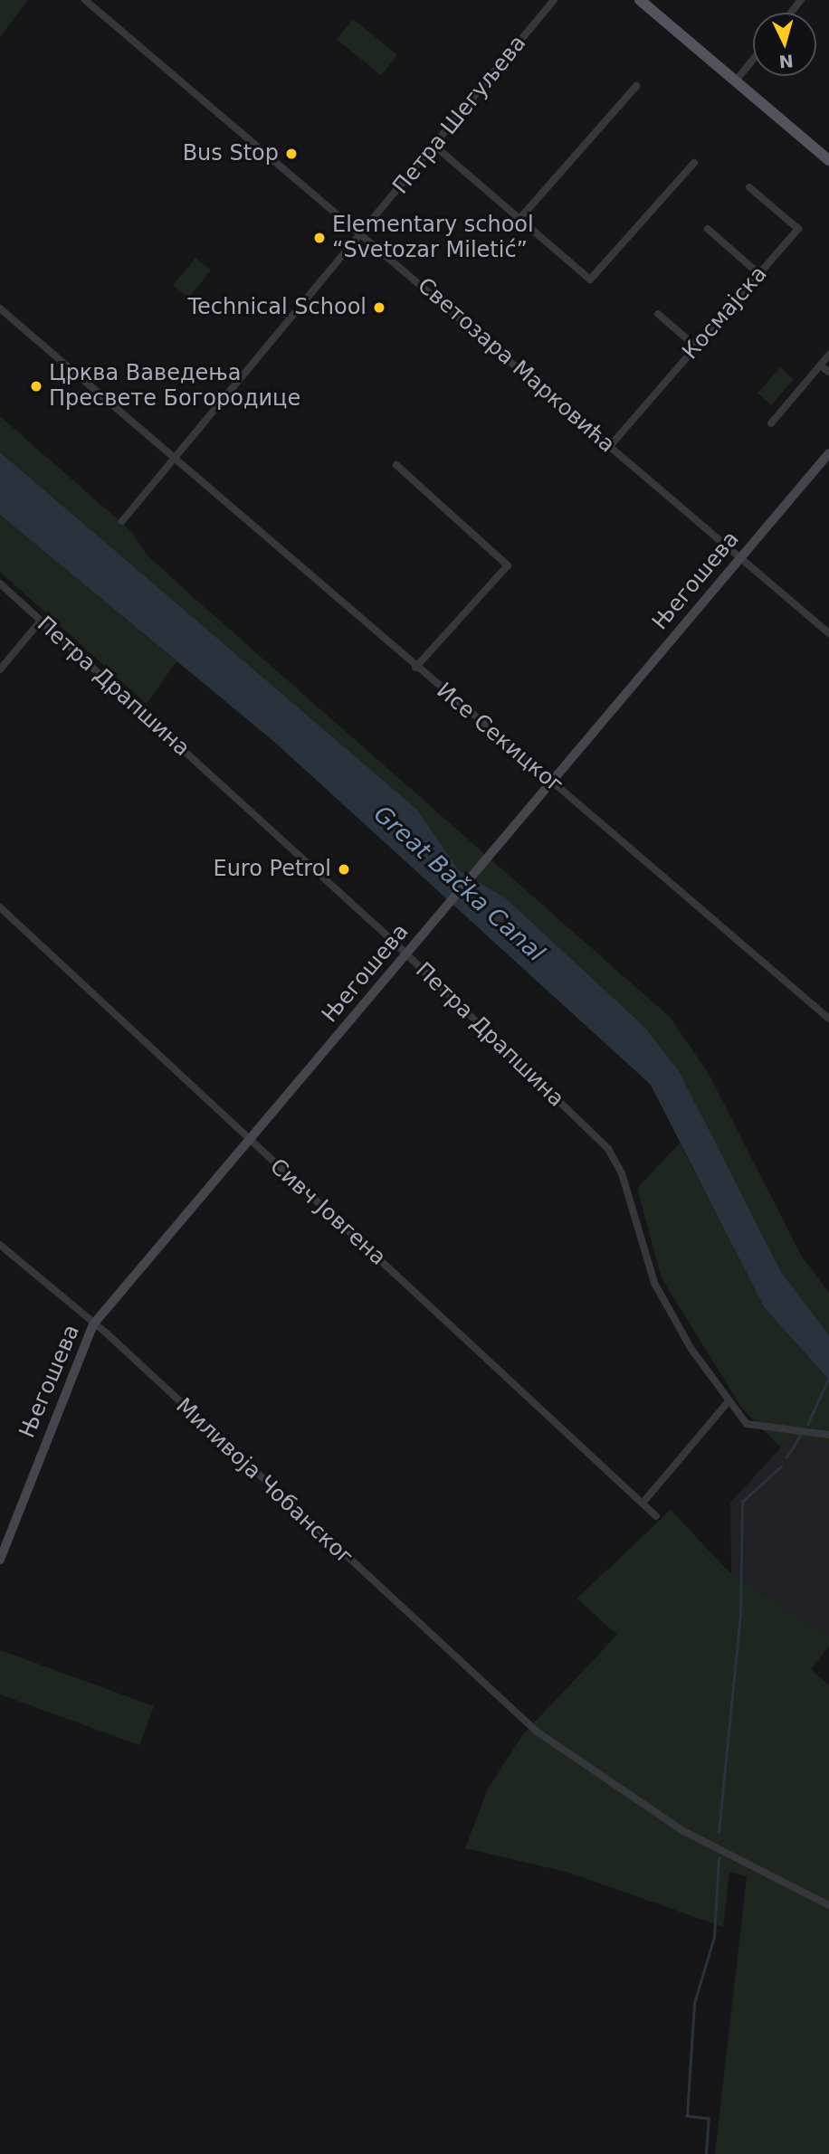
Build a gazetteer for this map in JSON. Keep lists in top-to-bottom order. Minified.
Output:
{"streets":{"street":["Петра Шегуљева","Космајска","Светозара Марковића","Његошева","Петра Драпшина","Исе Секицког","Сивч Јовгена","Миливоја Чобанског"]},"crossings":[["Петра Шегуљева","Светозара Марковића"],["Петра Шегуљева","Исе Секицког"],["Космајска","Светозара Марковића"],["Светозара Марковића","Његошева"],["Његошева","Петра Драпшина"],["Његошева","Исе Секицког"],["Његошева","Сивч Јовгена"],["Његошева","Миливоја Чобанског"]],"water":["Great Bačka Canal"],"places":["Bus Stop","Elementary school “Svetozar Miletić”","Technical School","Црква Ваведења Пресвете Богородице","Euro Petrol"],"north":"bottom"}
